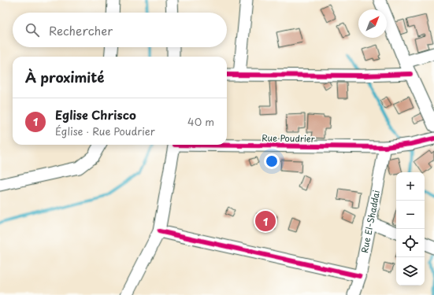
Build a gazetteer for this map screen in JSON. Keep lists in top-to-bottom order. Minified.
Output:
{"streets":{"street":["Rue Poudrier","Rue El-Shaddai"]},"crossings":[["Rue Poudrier","Rue El-Shaddai"]],"north":"top right","page":{"search":"Rechercher","heading":"À proximité","list":[{"mark":"1","name":"Eglise Chrisco","note":"Église · Rue Poudrier","value":"40 m"}],"map_buttons":["+","−"],"pins":"1"}}
